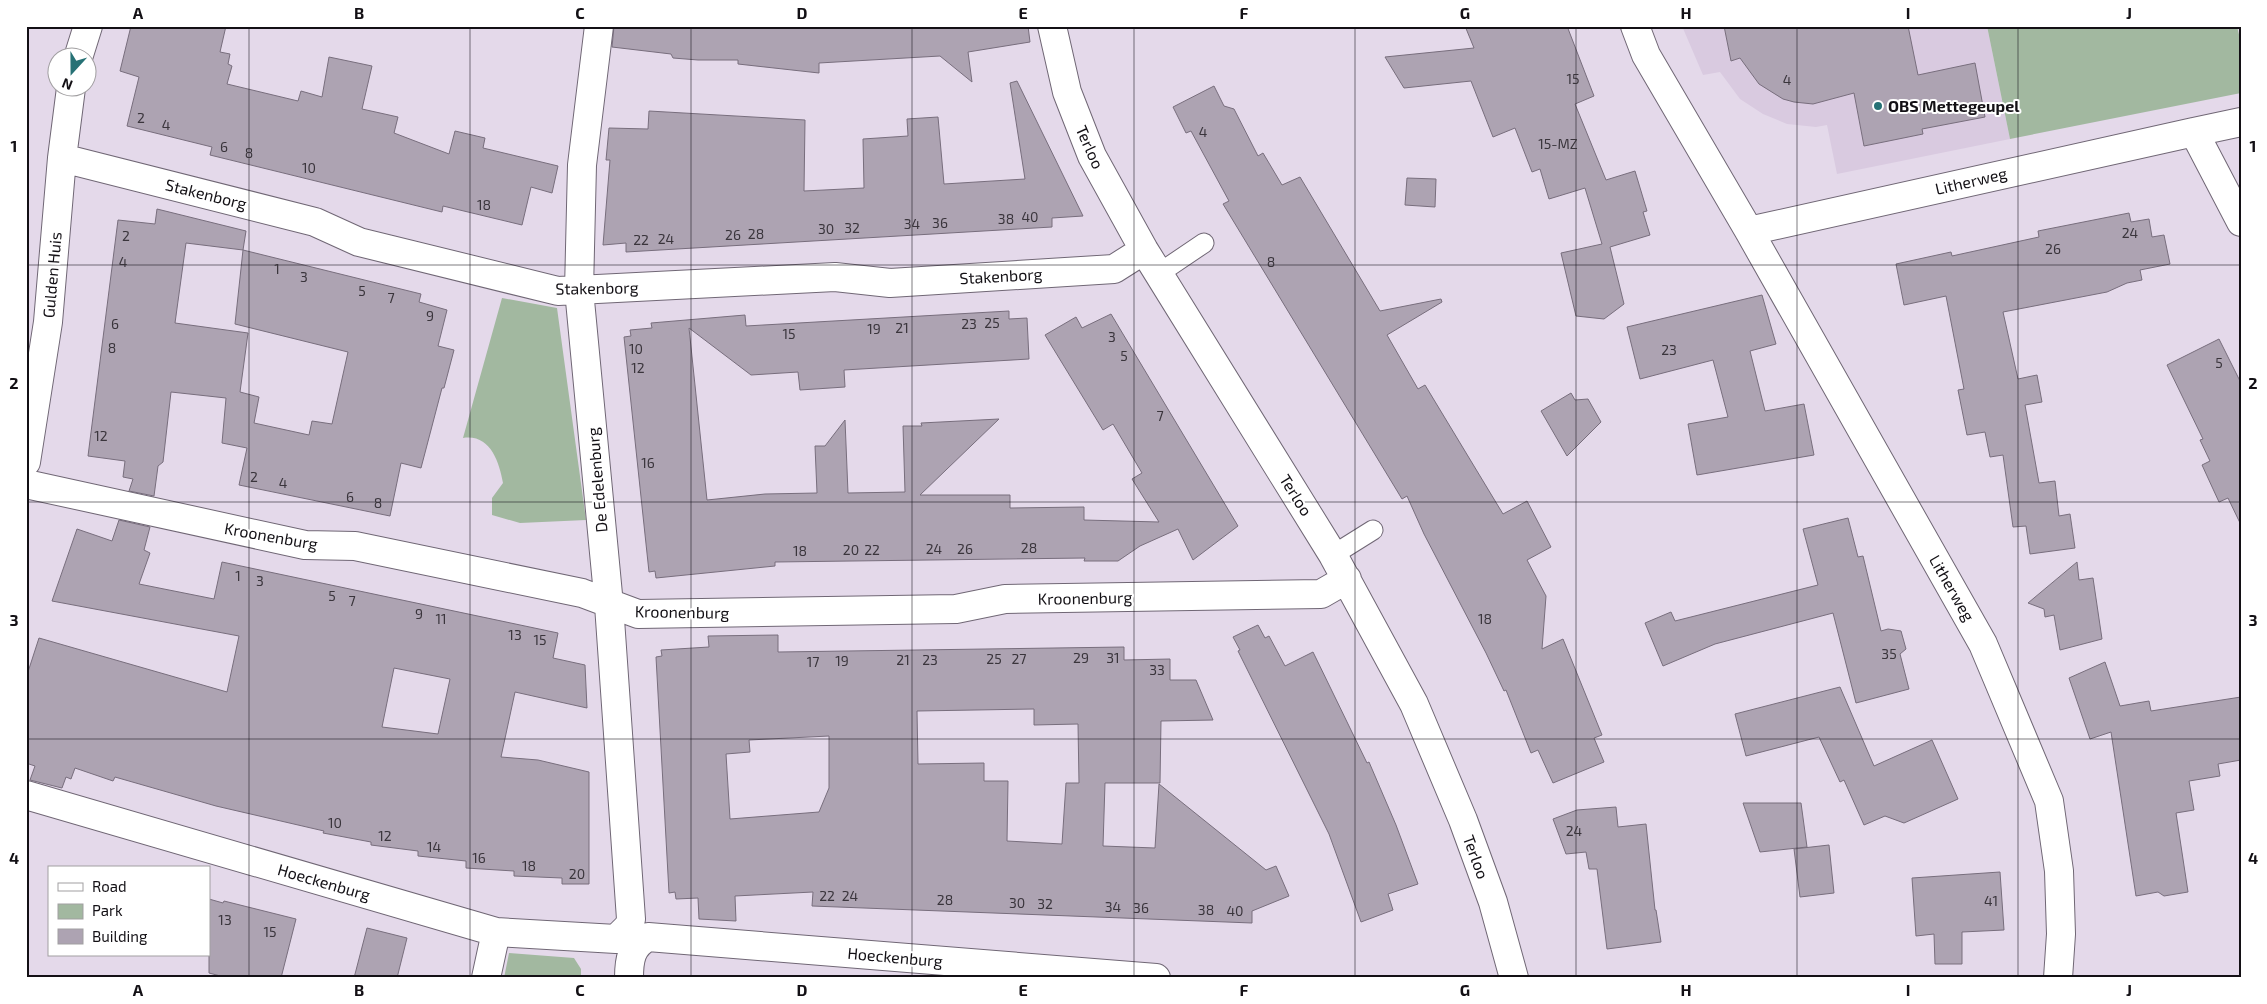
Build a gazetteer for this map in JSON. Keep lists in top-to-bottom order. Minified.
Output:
{"streets":{"street":["Terloo","Litherweg","Stakenborg","Gulden Huis","De Edelenburg","Kroonenburg","Hoeckenburg"]},"crossings":[["Terloo","Stakenborg"],["Terloo","Kroonenburg"],["Stakenborg","Gulden Huis"],["Stakenborg","De Edelenburg"],["De Edelenburg","Kroonenburg"],["De Edelenburg","Hoeckenburg"]],"places":["OBS Mettegeupel"],"house_numbers":["15","4","2","4","4","15-MZ","6","8","10","18","40","38","36","34","32","30","24","28","26","2","24","22","26","4","8","1","3","5","7","9","25","6","23","21","19","15","3","8","10","23","5","5","12","7","12","16","2","4","6","8","28","24","26","20","22","18","1","3","5","7","9","11","18","13","15","35","29","31","25","27","21","23","19","17","33","10","24","12","14","16","18","20","22","24","28","41","30","32","34","36","38","40","13","15"],"legend":["Road","Park","Building"],"north":"bottom","grid":{"columns":["A","B","C","D","E","F","G","H","I","J"],"rows":["1","2","3","4"]}}
